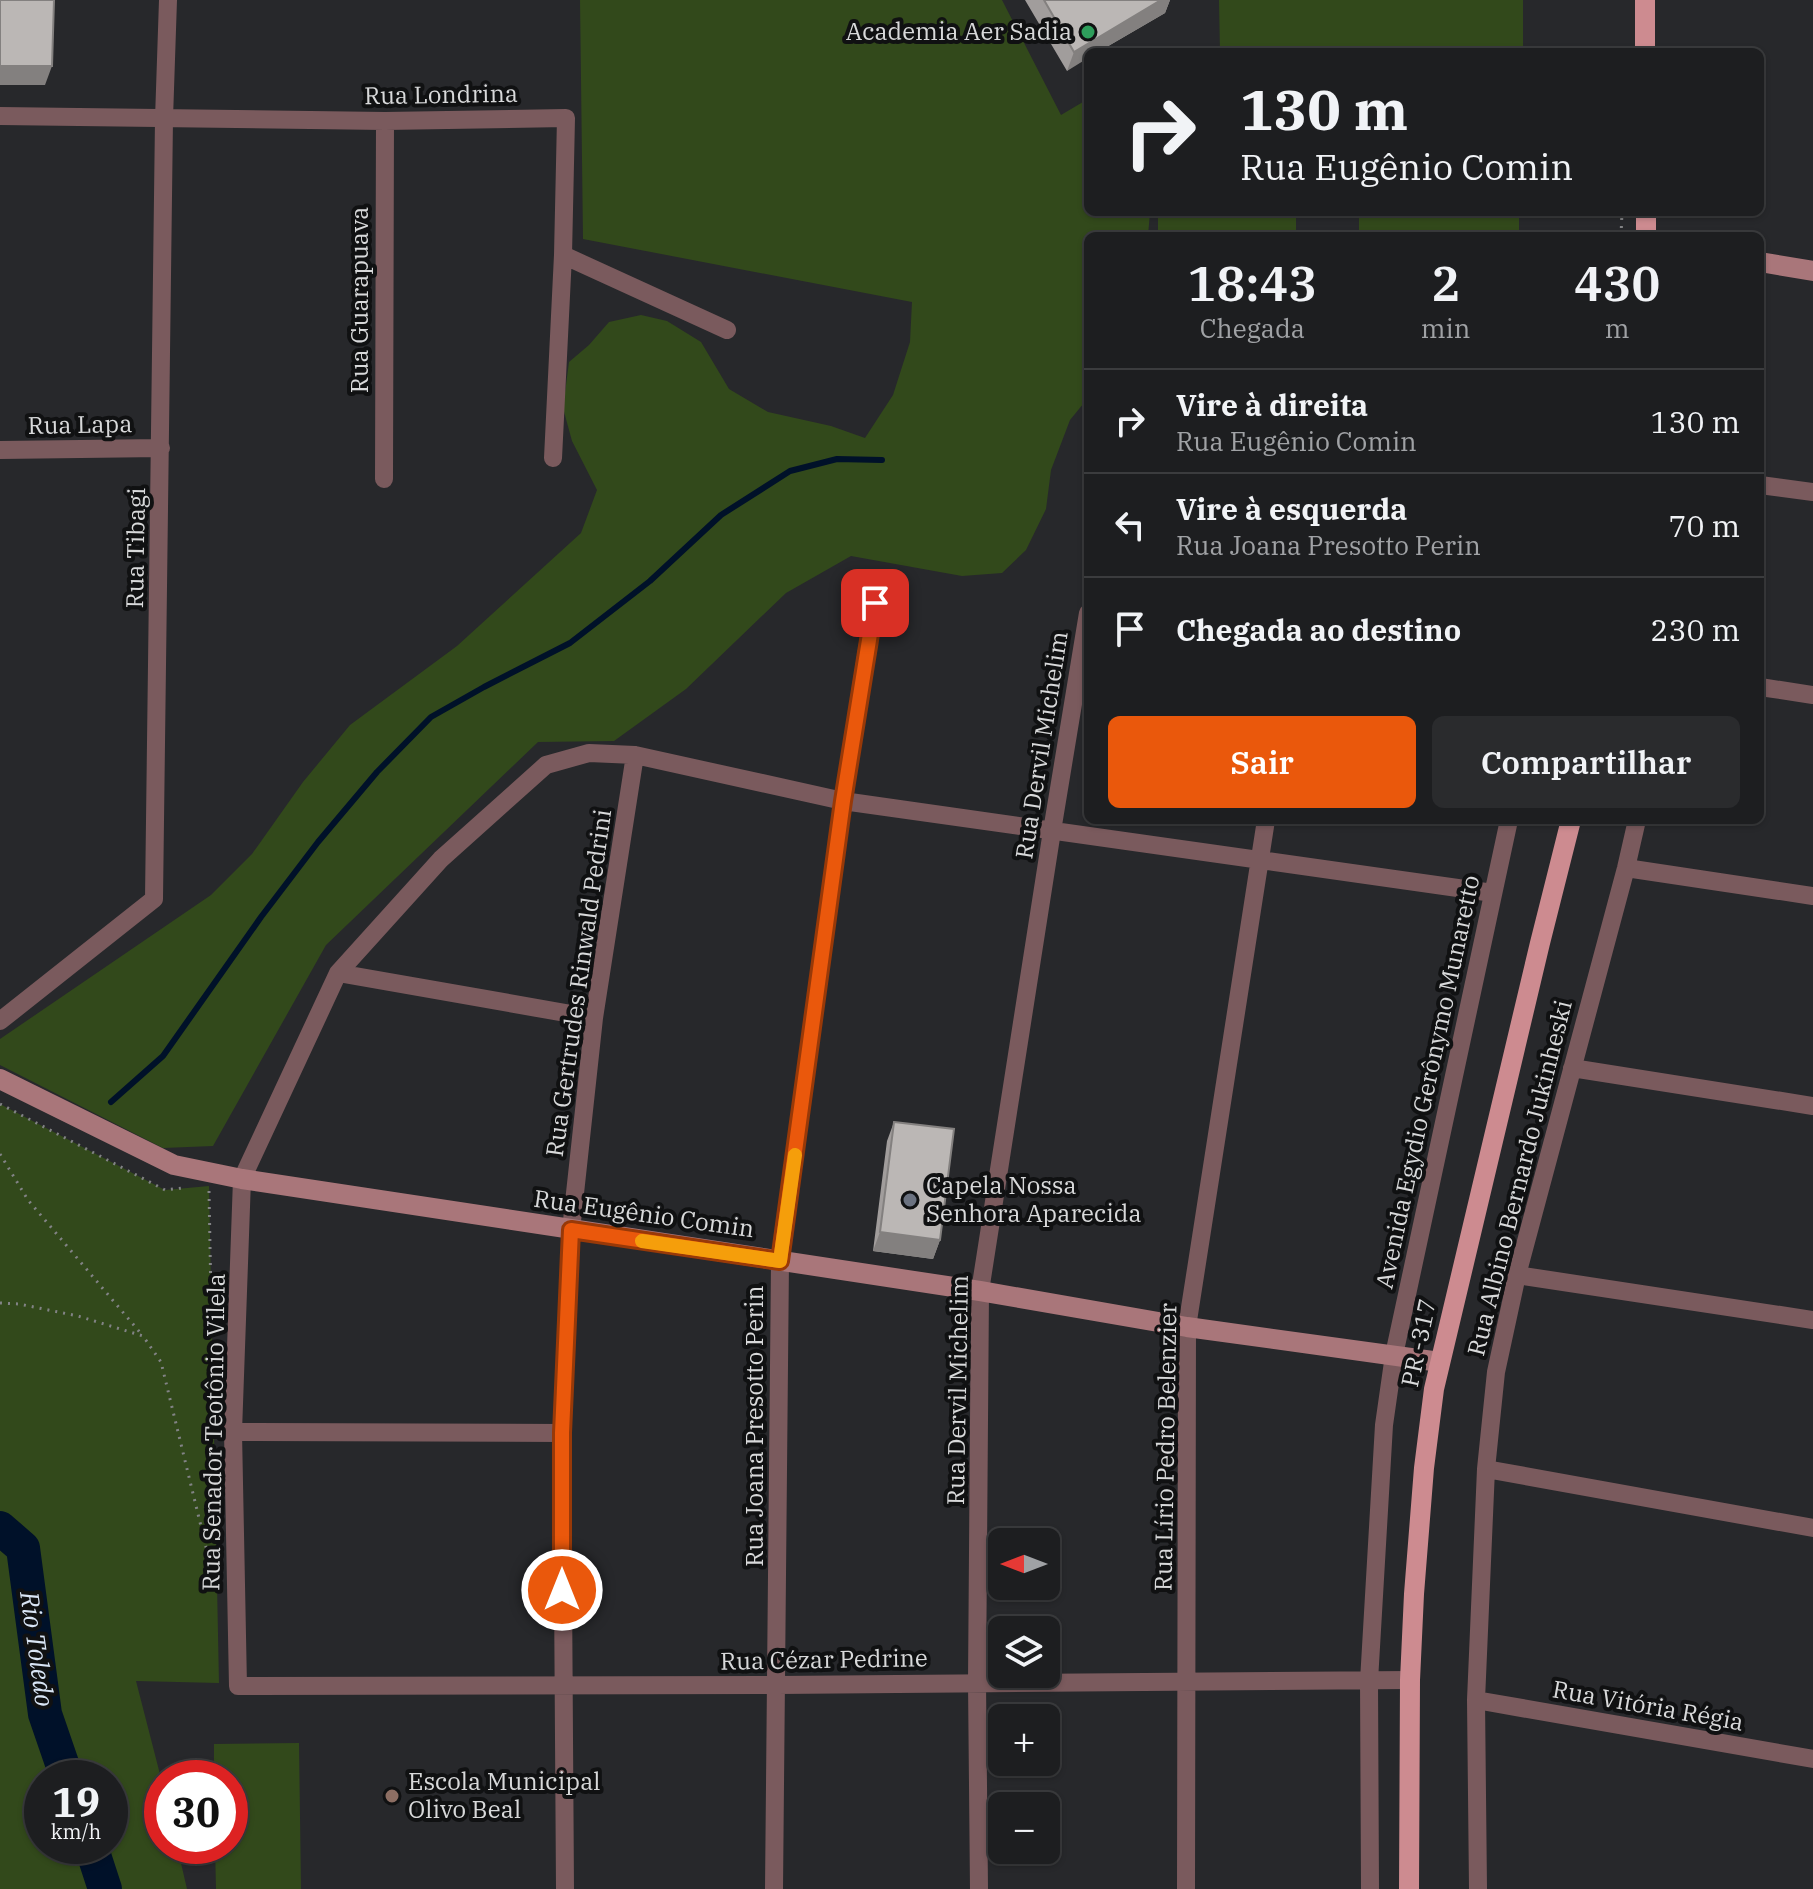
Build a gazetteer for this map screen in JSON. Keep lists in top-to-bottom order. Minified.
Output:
{"streets":{"main road":["PR -317"],"street":["Rua Londrina","Rua Guarapuava","Rua Lapa","Rua Tibagi","Rua Dervil Michelim","Rua Gertrudes Rinwald Pedrini","Avenida Egydio Gerônymo Munaretto","Rua Albino Bernardo Jukinheski","Rua Eugênio Comin","Rua Joana Presotto Perin","Rua Senador Teotônio Vilela","Rua Lírio Pedro Belenzier","Rua Cézar Pedrine","Rua Vitória Régia"]},"crossings":[["Rua Londrina","Rua Guarapuava"],["Rua Londrina","Rua Tibagi"],["Rua Lapa","Rua Tibagi"],["Rua Dervil Michelim","Rua Eugênio Comin"],["Rua Dervil Michelim","Rua Cézar Pedrine"],["Rua Gertrudes Rinwald Pedrini","Rua Eugênio Comin"],["Rua Gertrudes Rinwald Pedrini","Rua Cézar Pedrine"],["Avenida Egydio Gerônymo Munaretto","Rua Eugênio Comin"],["Avenida Egydio Gerônymo Munaretto","Rua Cézar Pedrine"],["Rua Albino Bernardo Jukinheski","Rua Vitória Régia"],["Rua Eugênio Comin","PR -317"],["Rua Eugênio Comin","Rua Joana Presotto Perin"],["Rua Eugênio Comin","Rua Senador Teotônio Vilela"],["Rua Eugênio Comin","Rua Lírio Pedro Belenzier"],["PR -317","Rua Cézar Pedrine"],["Rua Joana Presotto Perin","Rua Cézar Pedrine"],["Rua Senador Teotônio Vilela","Rua Cézar Pedrine"],["Rua Lírio Pedro Belenzier","Rua Cézar Pedrine"]],"water":["Rio Toledo"],"places":["Academia Aer Sadia","Capela Nossa Senhora Aparecida","Escola Municipal Olivo Beal"],"north":"left","page":{"turn":["130 m","Rua Eugênio Comin"],"eta":["18:43","Chegada","2","min","430","m"],"list":[{"name":"Vire à direita","note":"Rua Eugênio Comin","value":"130 m"},{"name":"Vire à esquerda","note":"Rua Joana Presotto Perin","value":"70 m"},{"name":"Chegada ao destino","value":"230 m"}],"buttons":["Sair","Compartilhar"],"map_buttons":["+","−"],"speed":"19 km/h","limit":"30"}}
